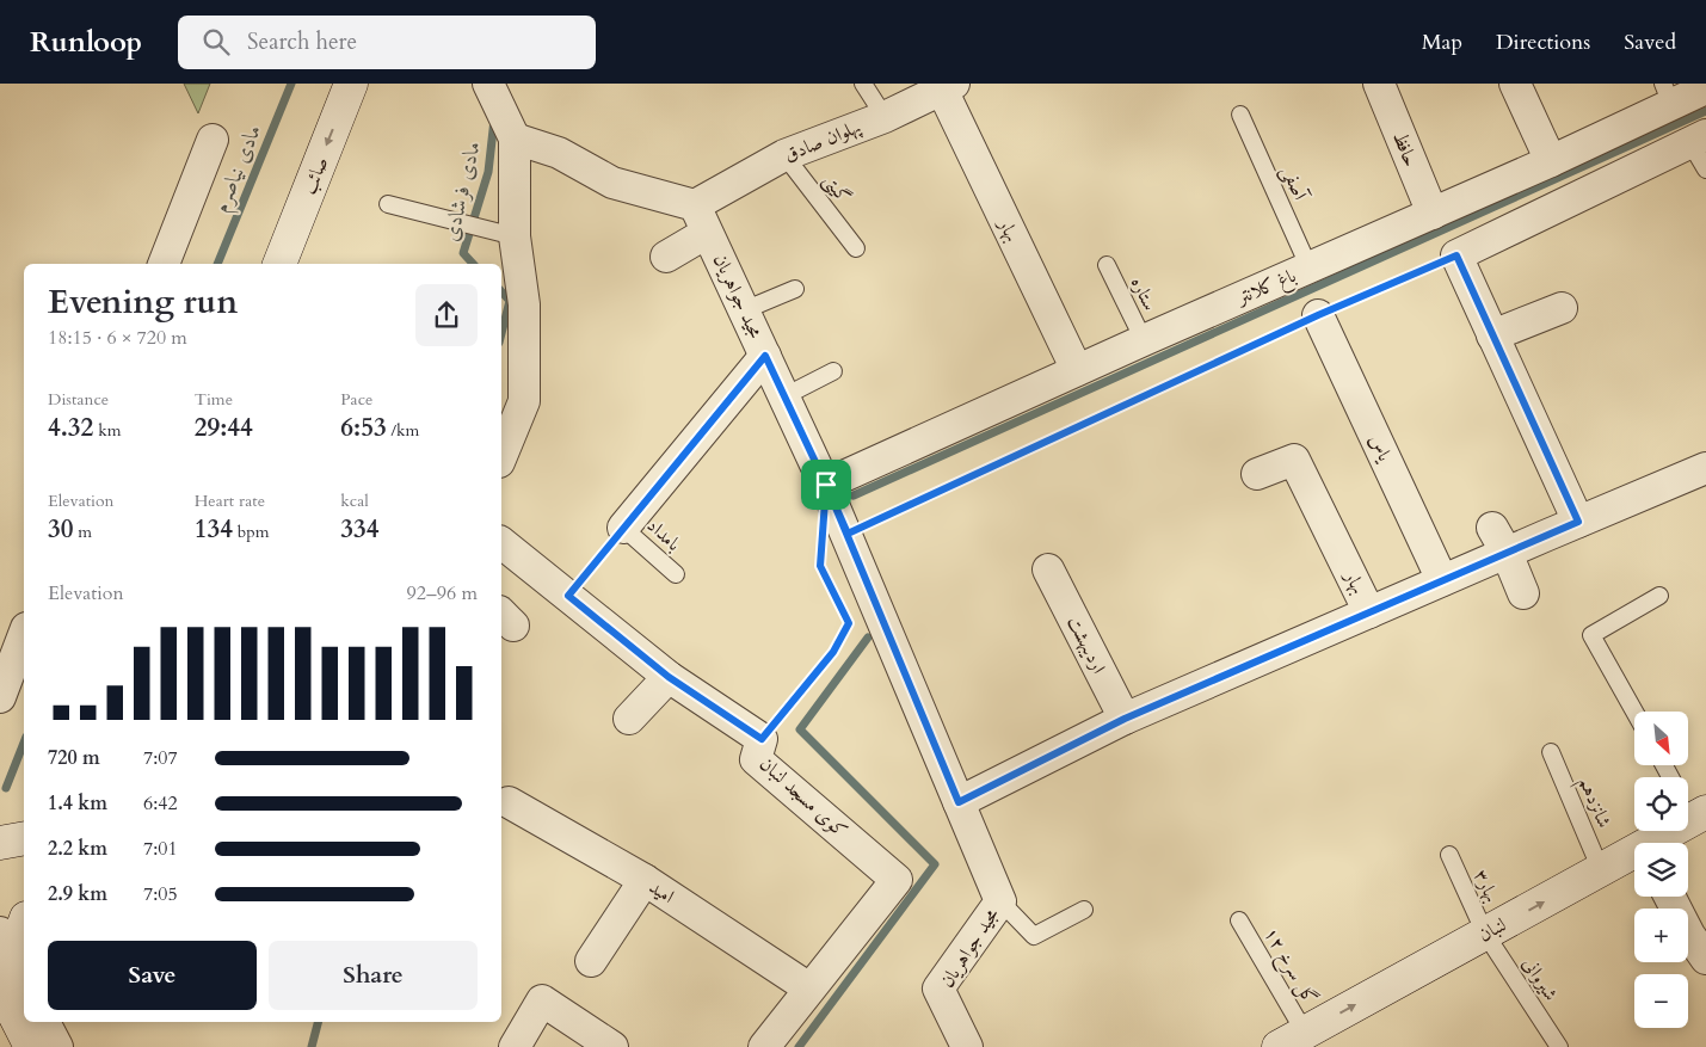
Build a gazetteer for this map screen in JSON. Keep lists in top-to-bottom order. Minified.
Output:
{"streets":{"main road":["صائب","لنبان"],"street":["پهلوان صادق","حافظ","بهار","باغ کلانتر","مجید جواهریان","یاس","اردیبهشت","کوی مسجد لنبان","امید"],"lane":["آصفی","گیتی","ستاره","بامداد","شانزدهم","بهار۳","گل سرخ ۱۲","شیروانی"]},"crossings":[["پهلوان صادق","گیتی"],["پهلوان صادق","بهار"],["پهلوان صادق","مجید جواهریان"],["حافظ","باغ کلانتر"],["آصفی","باغ کلانتر"],["بهار","باغ کلانتر"],["باغ کلانتر","ستاره"],["باغ کلانتر","مجید جواهریان"],["مجید جواهریان","کوی مسجد لنبان"],["کوی مسجد لنبان","امید"],["شانزدهم","لنبان"],["بهار۳","لنبان"],["بهار۳","شیروانی"],["لنبان","گل سرخ ۱۲"],["لنبان","شیروانی"]],"one_way":["صائب","لنبان"],"water":["مادی نیاصرم","مادی فرشادی"],"north":"bottom right","page":{"header":"Runloop","search":"Search here","nav":["Map","Directions","Saved"],"heading":["Evening run","18:15 · 6 × 720 m"],"stats":[["Distance","4.32 km"],["Time","29:44"],["Pace","6:53 /km"],["Elevation","30 m"],["Heart rate","134 bpm"],["kcal","334"]],"chart":["Elevation","92–96 m"],"map_buttons":["+","−"],"list":[{"name":"720 m","note":"7:07"},{"name":"1.4 km","note":"6:42"},{"name":"2.2 km","note":"7:01"},{"name":"2.9 km","note":"7:05"}],"buttons":["Save","Share"]}}
